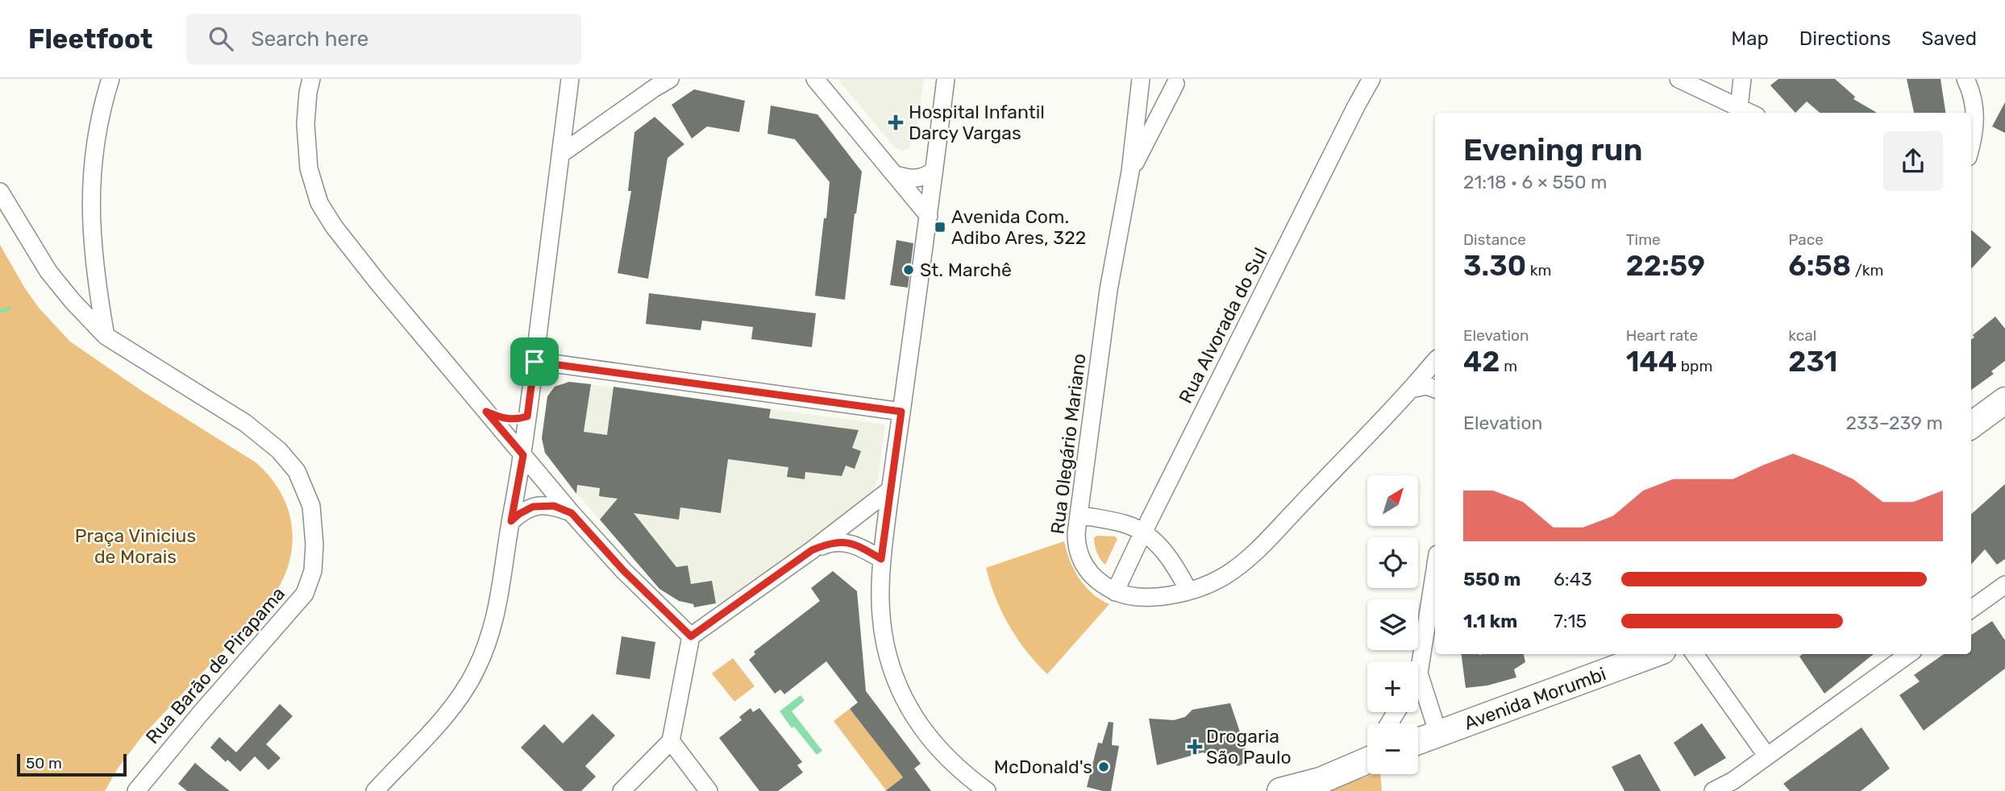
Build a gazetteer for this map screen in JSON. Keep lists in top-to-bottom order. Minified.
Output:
{"streets":{"main road":["Avenida Morumbi"],"street":["Rua Alvorada do Sul","Rua Olegário Mariano","Rua Barão de Pirapama"]},"crossings":[["Rua Alvorada do Sul","Rua Olegário Mariano"]],"parks":["Praça Vinicius de Morais"],"places":{"health":["Hospital Infantil Darcy Vargas","Drogaria São Paulo"],"transit":["Avenida Com. Adibo Ares, 322"],"other":["St. Marchê","McDonald's"]},"scale_bar":"50 m","north":"top right","page":{"header":"Fleetfoot","search":"Search here","nav":["Map","Directions","Saved"],"heading":["Evening run","21:18 · 6 × 550 m"],"stats":[["Distance","3.30 km"],["Time","22:59"],["Pace","6:58 /km"],["Elevation","42 m"],["Heart rate","144 bpm"],["kcal","231"]],"chart":["Elevation","233–239 m"],"map_buttons":["+","−"],"list":[{"name":"550 m","note":"6:43"},{"name":"1.1 km","note":"7:15"}],"scale":"50 m"}}
